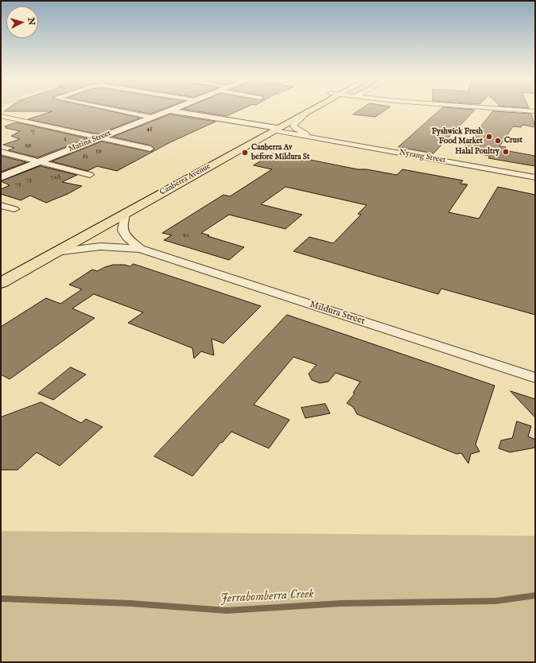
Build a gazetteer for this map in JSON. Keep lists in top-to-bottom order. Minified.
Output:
{"streets":{"highway":["Canberra Avenue"],"street":["Matina Street","Nyrang Street","Mildura Street"]},"crossings":[["Matina Street","Nyrang Street"],["Nyrang Street","Canberra Avenue"],["Canberra Avenue","Mildura Street"]],"water":["Jerrabomberra Creek"],"places":["Fyshwick Fresh Food Market","Crust","Halal Poultry","Canberra Av before Mildura St"],"house_numbers":["45","7","1","29","59","61","71A","73","75","80"],"north":"right"}
